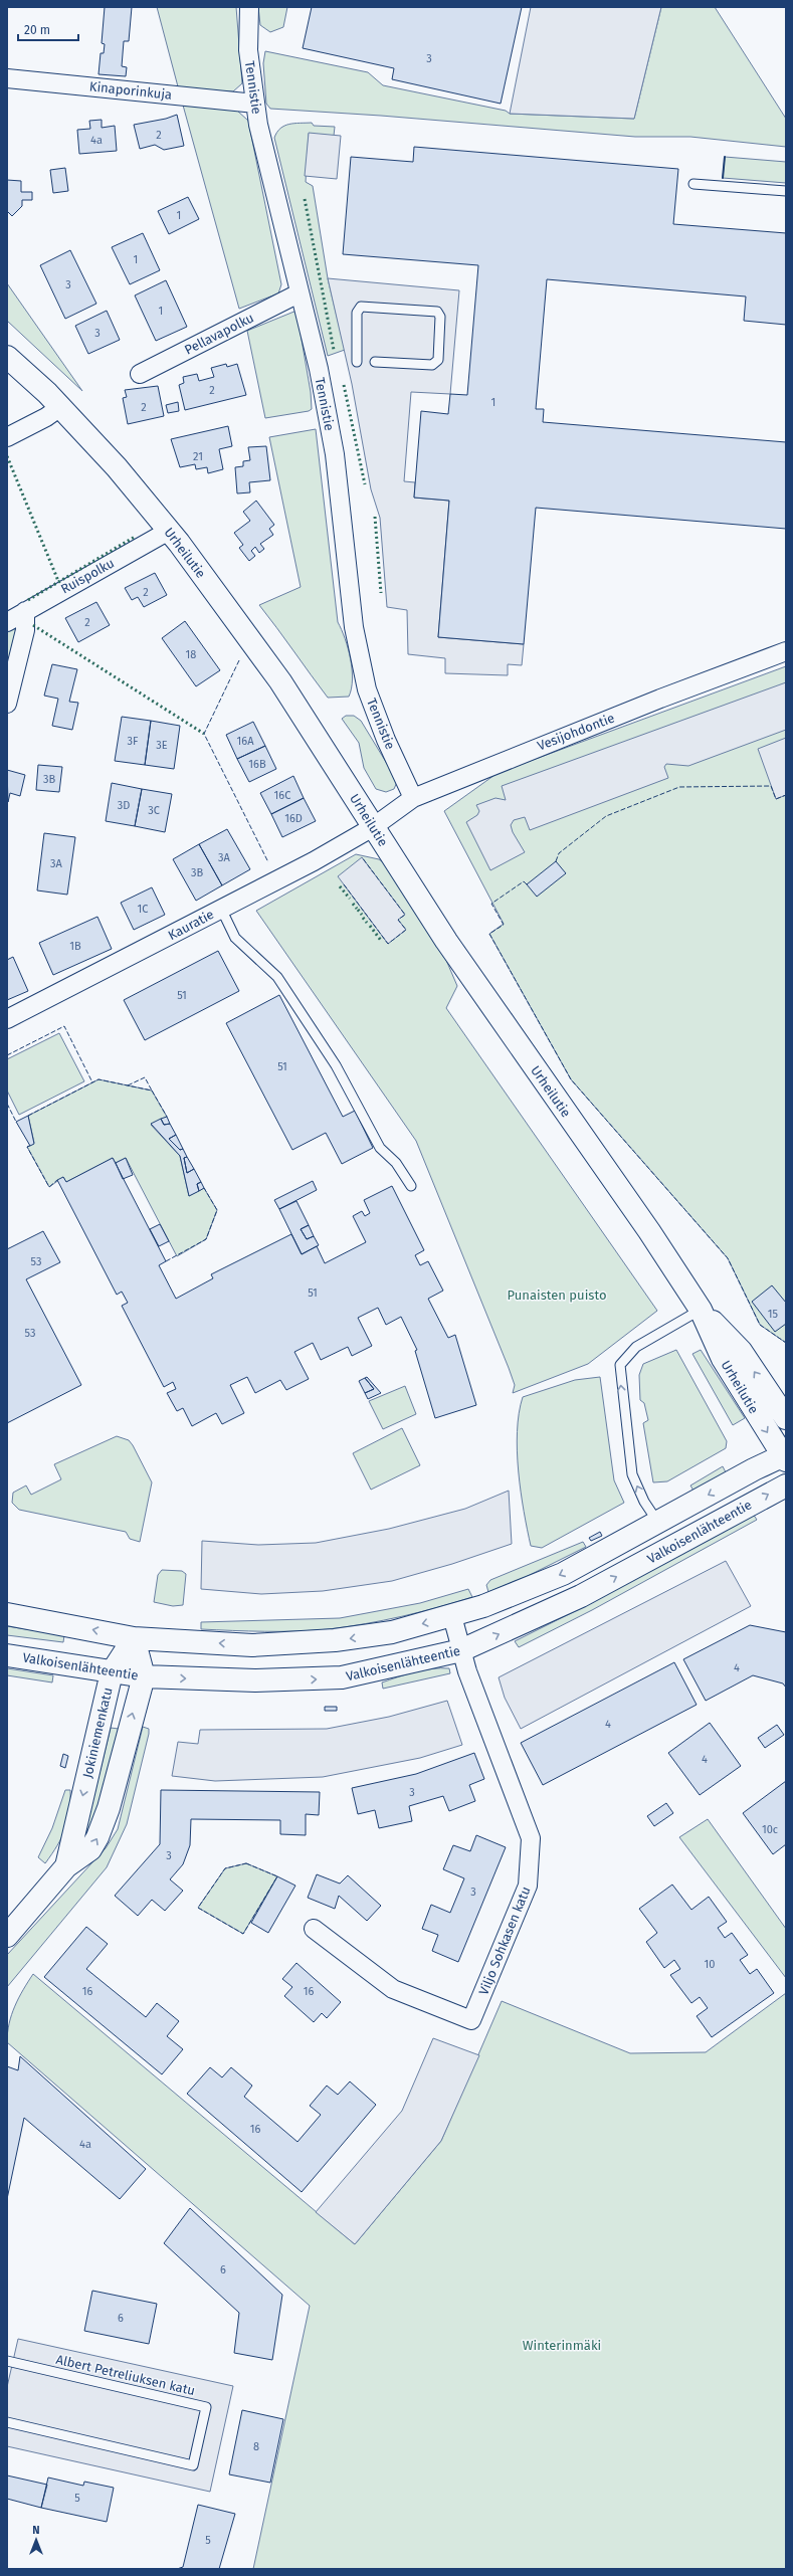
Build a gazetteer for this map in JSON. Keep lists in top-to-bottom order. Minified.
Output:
{"streets":{"main road":["Urheilutie","Valkoisenlähteentie","Jokiniemenkatu"],"street":["Tennistie","Kinaporinkuja","Pellavapolku","Ruispolku","Vesijohdontie","Kauratie","Viljo Sohkasen katu"],"lane":["Albert Petreliuksen katu"]},"crossings":[["Tennistie","Kinaporinkuja"],["Tennistie","Pellavapolku"],["Tennistie","Vesijohdontie"],["Urheilutie","Ruispolku"],["Urheilutie","Vesijohdontie"],["Urheilutie","Kauratie"],["Vesijohdontie","Kauratie"],["Valkoisenlähteentie","Jokiniemenkatu"],["Valkoisenlähteentie","Viljo Sohkasen katu"]],"parks":["Punaisten puisto","Winterinmäki"],"house_numbers":["3","2","4a","1","1","3","1","3","2","1","2","21","2","2","18","3F","16A","3E","16B","3B","16C","3D","3C","16D","3A","3A","3B","1C","1B","51","51","53","51","15","53","4","4","4","3","10c","3","3","10","16","16","16","4a","6","6","8","5","5"],"scale_bar":"20 m","north":"top"}
